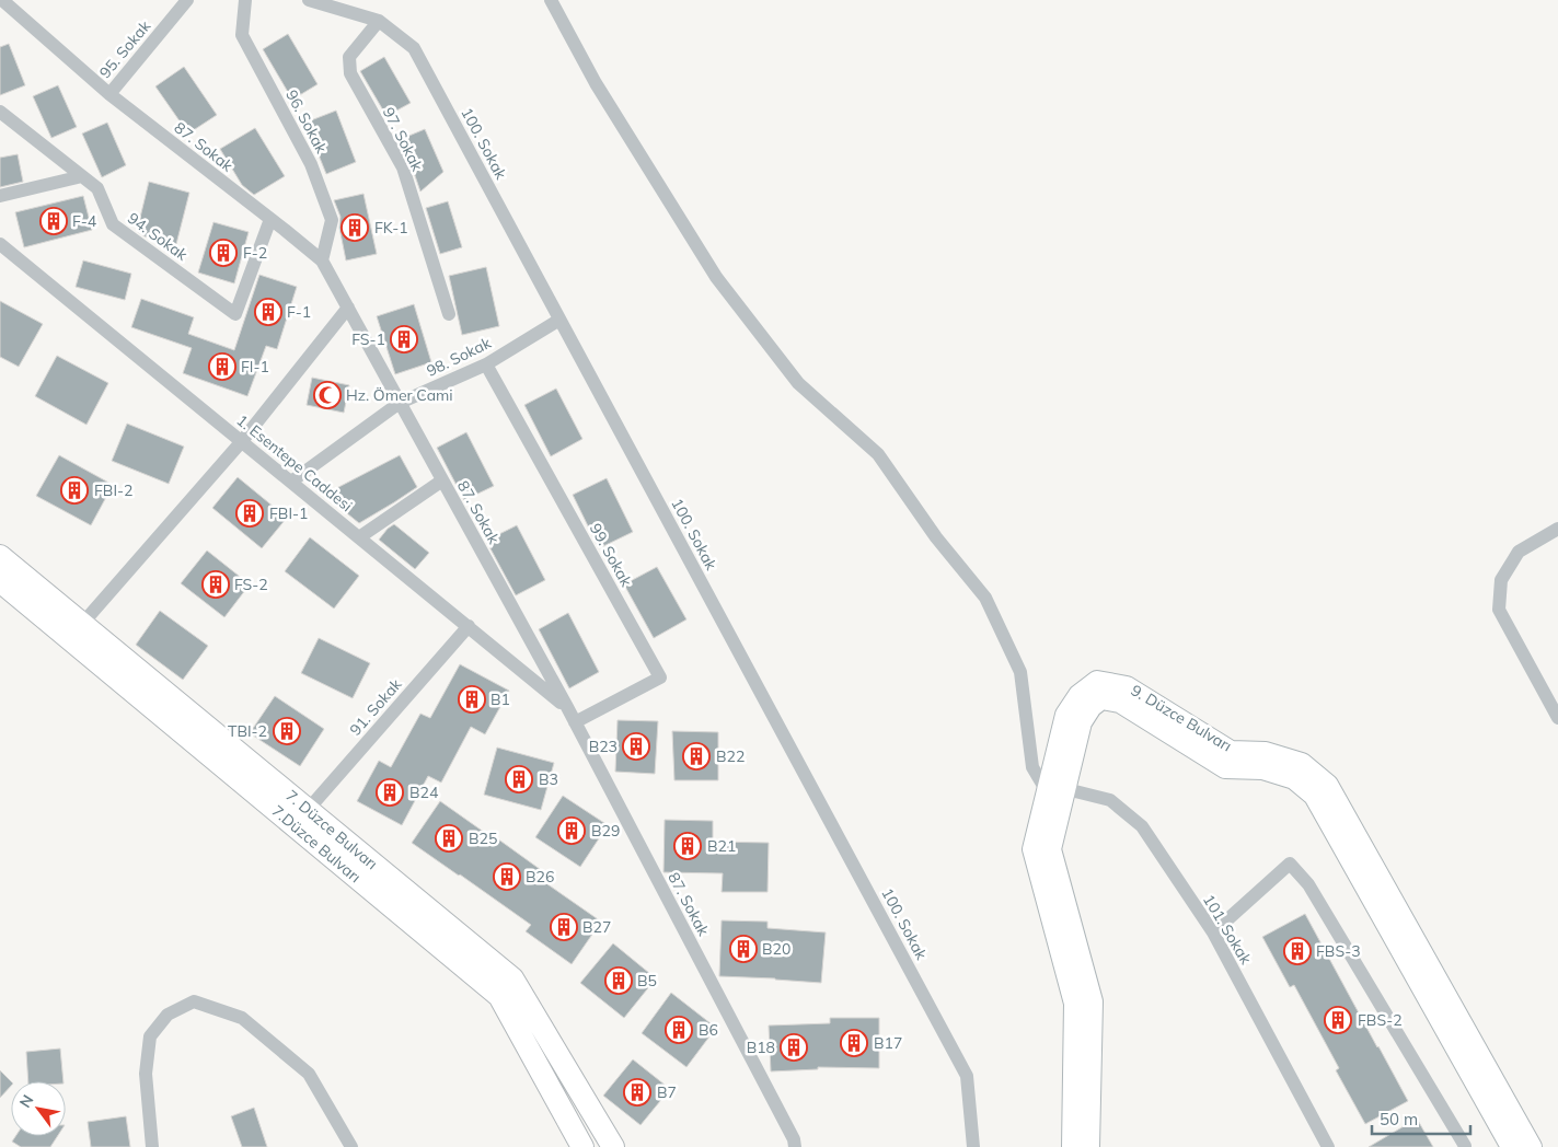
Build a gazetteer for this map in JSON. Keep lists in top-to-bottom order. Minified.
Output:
{"streets":{"main road":["9. Düzce Bulvarı","7. Düzce Bulvarı","7.Düzce Bulvarı"],"street":["95. Sokak","96. Sokak","97. Sokak","100. Sokak","87. Sokak","94. Sokak","98. Sokak","1. Esentepe Caddesi","99. Sokak","91. Sokak","101. Sokak"]},"crossings":[["95. Sokak","87. Sokak"],["96. Sokak","87. Sokak"],["97. Sokak","100. Sokak"],["100. Sokak","98. Sokak"],["87. Sokak","94. Sokak"],["87. Sokak","98. Sokak"],["87. Sokak","1. Esentepe Caddesi"],["87. Sokak","99. Sokak"],["98. Sokak","1. Esentepe Caddesi"],["98. Sokak","99. Sokak"],["1. Esentepe Caddesi","91. Sokak"],["91. Sokak","7. Düzce Bulvarı"],["9. Düzce Bulvarı","101. Sokak"]],"places":{"building":["F-4","FK-1","F-2","F-1","FS-1","FI-1","FBI-2","FBI-1","FS-2","B1","TBI-2","B23","B22","B3","B24","B29","B25","B21","B26","B27","B20","FBS-3","B5","FBS-2","B6","B17","B18","B7"],"mosque":["Hz. Ömer Cami"]},"scale_bar":"50 m","north":"top left"}
